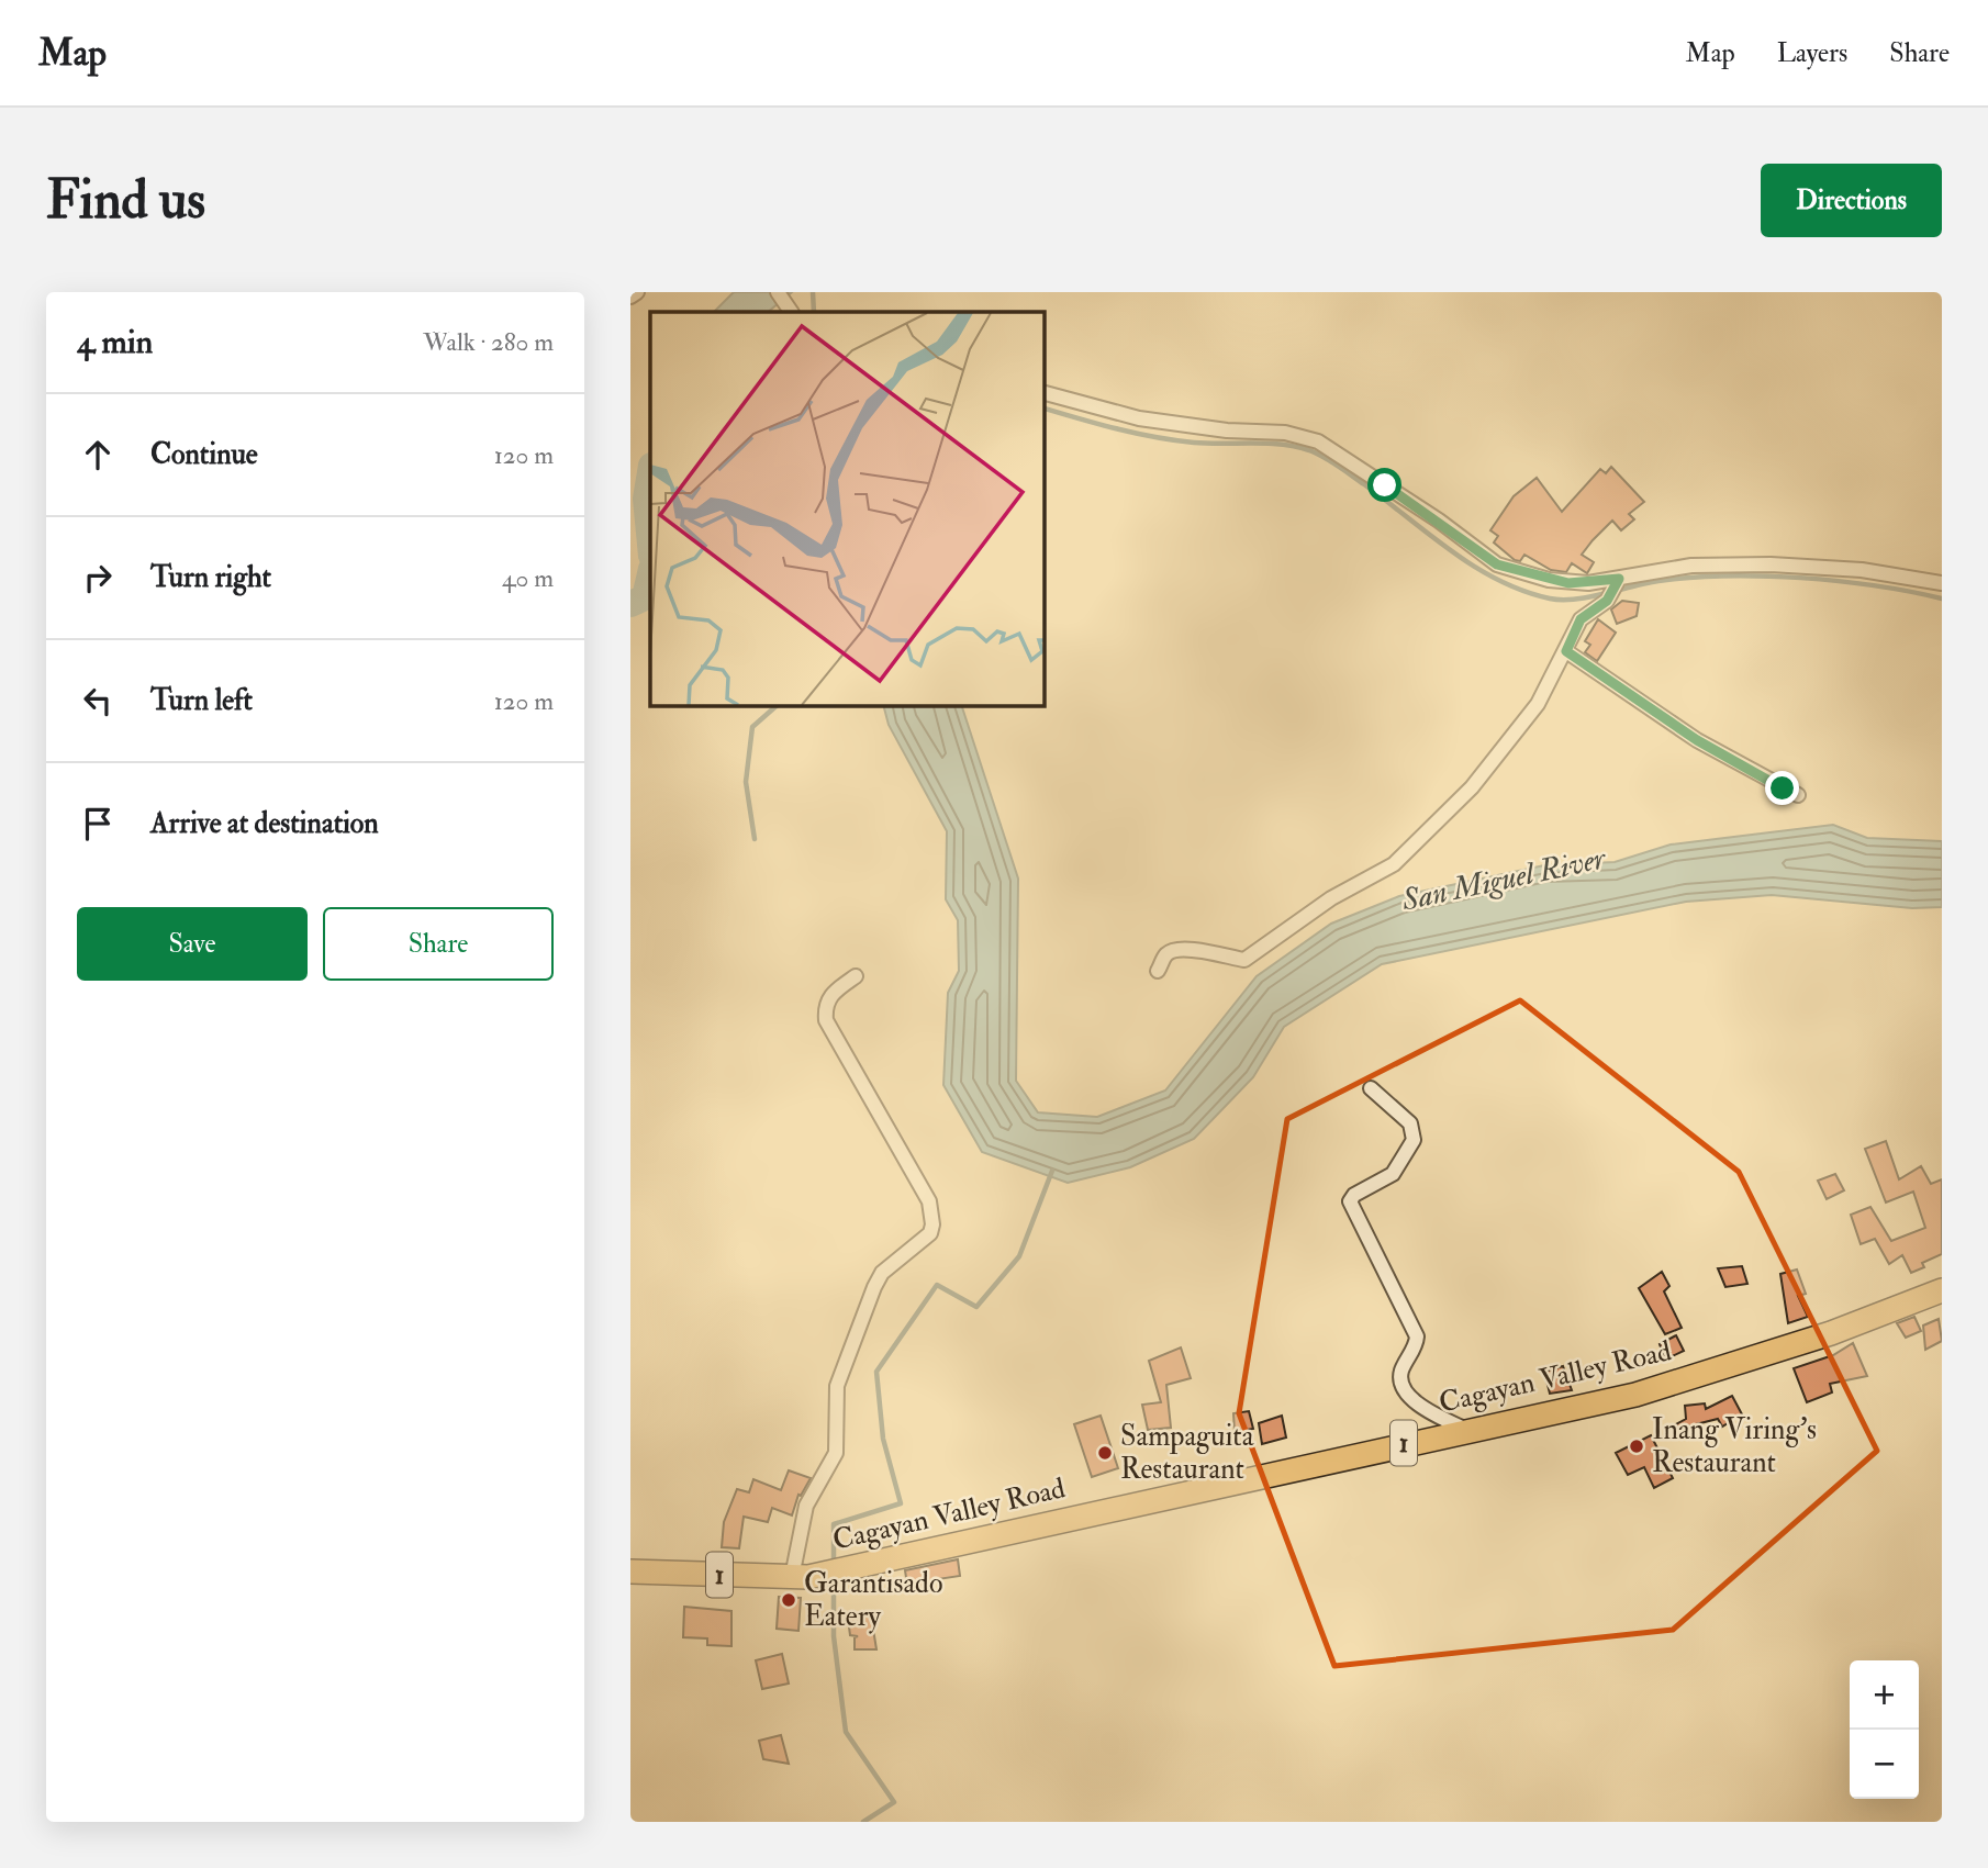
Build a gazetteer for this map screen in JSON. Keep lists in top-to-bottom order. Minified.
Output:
{"streets":{"highway":["Cagayan Valley Road","1"]},"water":["San Miguel River"],"places":["Inang Viring's Restaurant","Sampaguita Restaurant","Garantisado Eatery"],"page":{"header":"Map","nav":["Map","Layers","Share"],"buttons":["Directions",["Save","Share"]],"title":"Find us","heading":["4 min","Walk · 280 m"],"list":[["Continue","120 m"],["Turn right","40 m"],["Turn left","120 m"],"Arrive at destination"],"map_buttons":["+","−"]}}
